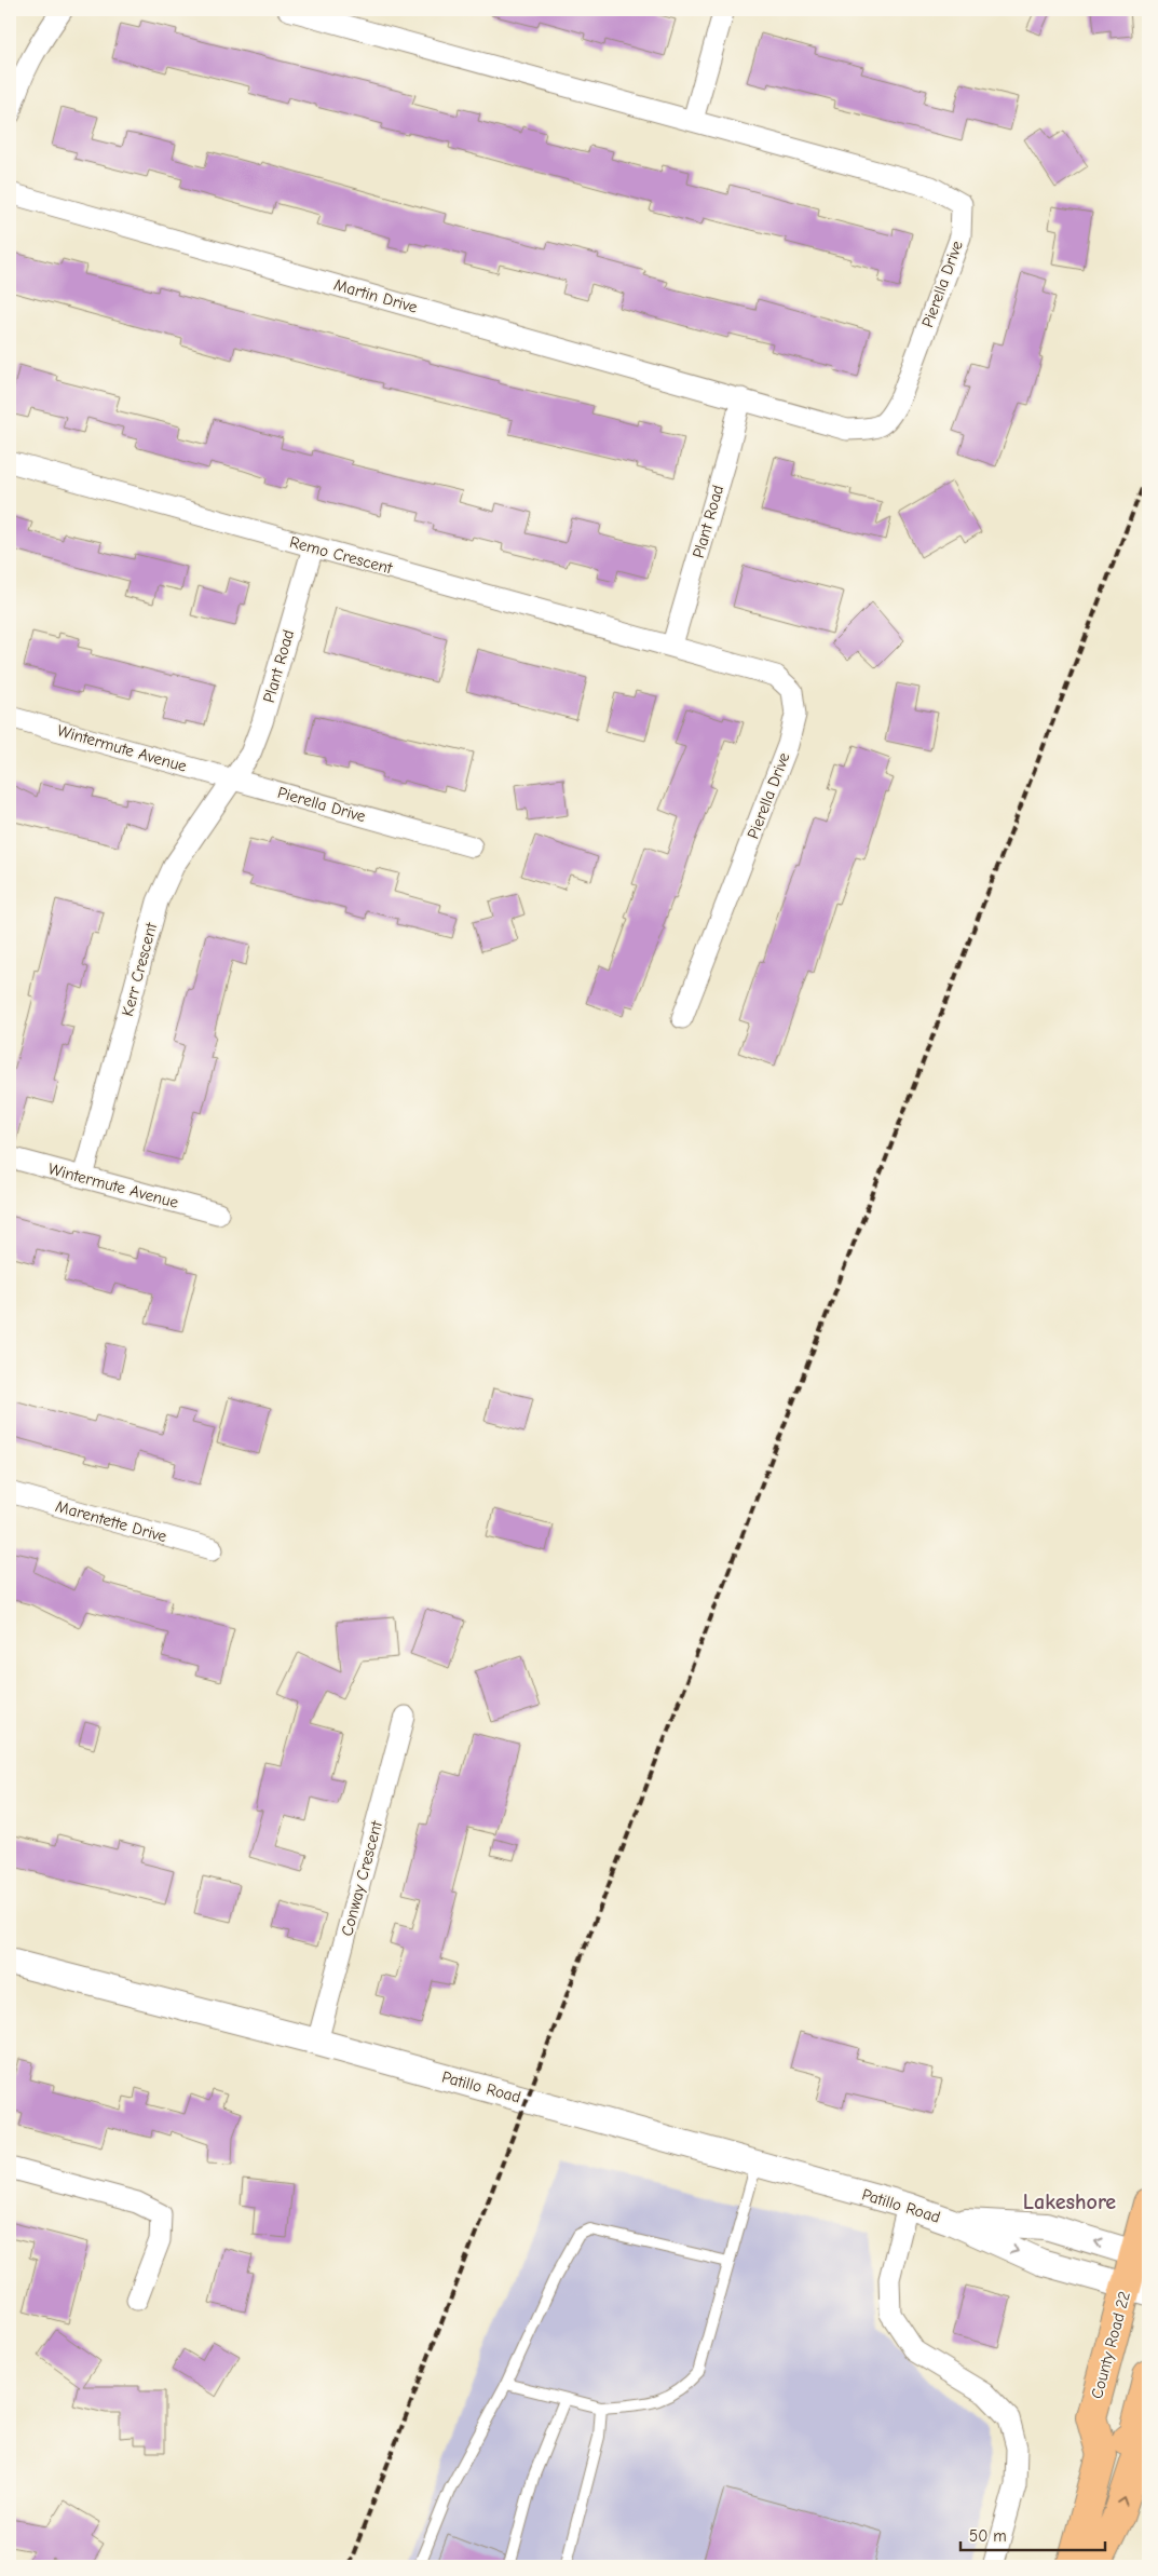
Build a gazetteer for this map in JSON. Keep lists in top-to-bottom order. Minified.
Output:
{"streets":{"main road":["County Road 22"],"street":["Pierella Drive","Martin Drive","Plant Road","Remo Crescent","Wintermute Avenue","Kerr Crescent","Marentette Drive","Conway Crescent","Patillo Road"]},"crossings":[["Pierella Drive","Martin Drive"],["Pierella Drive","Plant Road"],["Pierella Drive","Remo Crescent"],["Pierella Drive","Wintermute Avenue"],["Pierella Drive","Kerr Crescent"],["Martin Drive","Plant Road"],["Plant Road","Remo Crescent"],["Plant Road","Wintermute Avenue"],["Plant Road","Kerr Crescent"],["Wintermute Avenue","Kerr Crescent"],["Conway Crescent","Patillo Road"],["Patillo Road","County Road 22"]],"districts":["Lakeshore"],"scale_bar":"50 m"}
